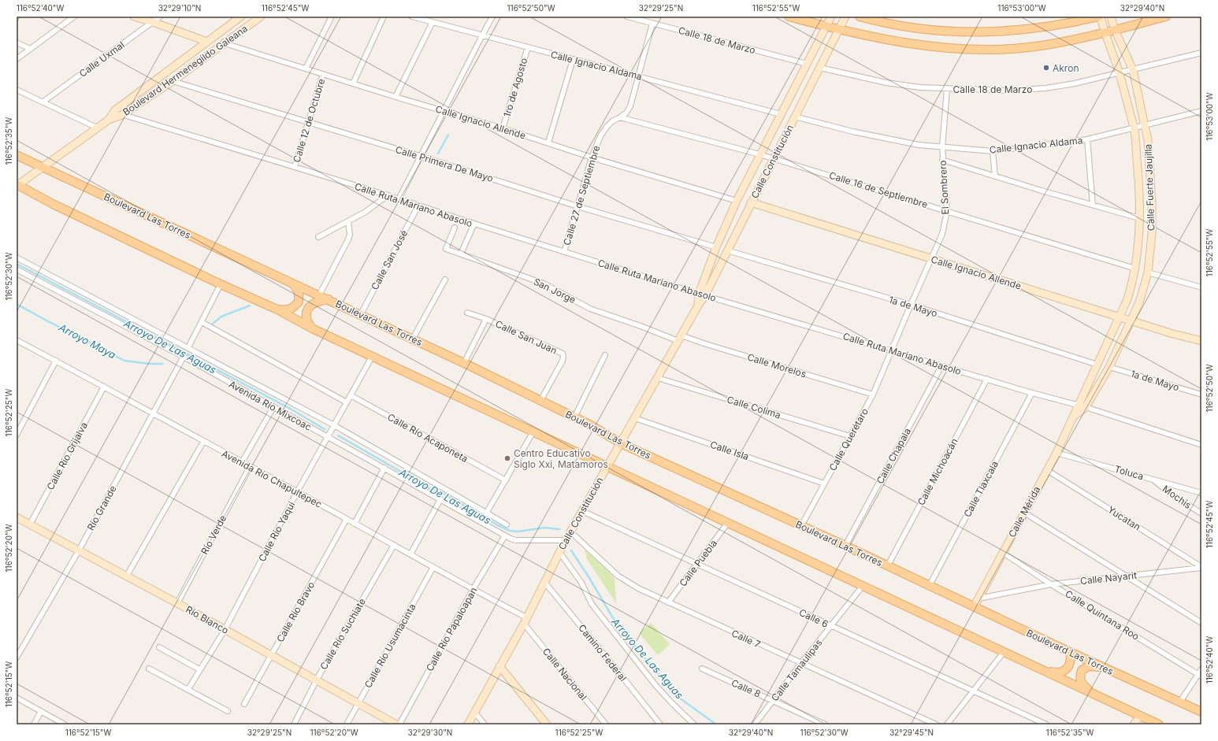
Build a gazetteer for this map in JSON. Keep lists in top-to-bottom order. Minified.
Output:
{"streets":{"main road":["Boulevard Hermenegildo Galeana","Calle Ignacio Allende","Calle Constitución","Calle Fuerte Jaujilla","Boulevard Las Torres","Calle Mérida","Río Blanco"],"street":["Calle 18 de Marzo","Calle Uxmal","Calle Ignacio Aldama","1ro de Agosto","Calle 12 de Octubre","Calle Primera De Mayo","El Sombrero","Calle 16 de Septiembre","Calle 27 de Septiembre","Calle Ruta Mariano Abasolo","Calle San José","San Jorge","1a de Mayo","Calle San Juan","Calle Morelos","Avenida Río Mixcoac","Calle Colima","Calle Río Acaponeta","Calle Querétaro","Calle Isla","Calle Río Grijalva","Calle Chapala","Calle Michoacán","Toluca","Avenida Río Chapultepec","Calle Tlaxcala","Mochis","Río Grande","Yucatan","Calle Río Yaqui","Río Verde","Calle Puebla","Calle Nayarit","Calle Río Bravo","Calle Quintana Roo","Calle 6","Calle Río Papaloapan","Calle Río Suchiate","Calle 7","Calle Río Usumacinta","Camino Federal","Calle Tamaulipas","Calle Nacional","Calle 8"]},"crossings":[["Calle 18 de Marzo","Calle Constitución"],["Calle 18 de Marzo","El Sombrero"],["Calle 18 de Marzo","Calle Fuerte Jaujilla"],["Calle 18 de Marzo","Calle 27 de Septiembre"],["Calle Ignacio Aldama","1ro de Agosto"],["Calle Ignacio Aldama","Calle Constitución"],["Calle Ignacio Aldama","El Sombrero"],["Calle Ignacio Aldama","Calle Fuerte Jaujilla"],["Calle Ignacio Aldama","Calle 27 de Septiembre"],["Boulevard Hermenegildo Galeana","Calle Ignacio Allende"],["Boulevard Hermenegildo Galeana","Calle Primera De Mayo"],["Boulevard Hermenegildo Galeana","Calle Ruta Mariano Abasolo"],["Boulevard Hermenegildo Galeana","Boulevard Las Torres"],["1ro de Agosto","Calle Ignacio Allende"],["Calle 12 de Octubre","Calle Ignacio Allende"],["Calle 12 de Octubre","Calle Primera De Mayo"],["Calle 12 de Octubre","Calle Ruta Mariano Abasolo"],["Calle Ignacio Allende","Calle Constitución"],["Calle Ignacio Allende","El Sombrero"],["Calle Ignacio Allende","Calle Fuerte Jaujilla"],["Calle Ignacio Allende","Calle 27 de Septiembre"],["Calle Constitución","Calle Primera De Mayo"],["Calle Constitución","Calle 16 de Septiembre"],["Calle Constitución","Calle Ruta Mariano Abasolo"],["Calle Constitución","Boulevard Las Torres"],["Calle Constitución","San Jorge"],["Calle Constitución","1a de Mayo"],["Calle Constitución","Calle Morelos"],["Calle Constitución","Avenida Río Mixcoac"],["Calle Constitución","Calle Colima"],["Calle Constitución","Calle Isla"],["Calle Constitución","Avenida Río Chapultepec"],["Calle Constitución","Calle 6"],["Calle Constitución","Calle 7"],["Calle Constitución","Camino Federal"],["Calle Constitución","Calle Nacional"],["Calle Primera De Mayo","Calle 27 de Septiembre"],["El Sombrero","Calle 16 de Septiembre"],["El Sombrero","Calle Ruta Mariano Abasolo"],["El Sombrero","1a de Mayo"],["El Sombrero","Calle Querétaro"],["Calle Fuerte Jaujilla","Calle 16 de Septiembre"],["Calle Fuerte Jaujilla","Calle Ruta Mariano Abasolo"],["Calle Fuerte Jaujilla","1a de Mayo"],["Calle Fuerte Jaujilla","Calle Mérida"],["Calle 16 de Septiembre","Calle 27 de Septiembre"],["Calle 27 de Septiembre","Calle Ruta Mariano Abasolo"],["Calle Ruta Mariano Abasolo","Calle San José"],["Calle Ruta Mariano Abasolo","Calle Querétaro"],["Calle Ruta Mariano Abasolo","Calle Chapala"],["Calle Ruta Mariano Abasolo","Calle Michoacán"],["Calle Ruta Mariano Abasolo","Calle Tlaxcala"],["Calle Ruta Mariano Abasolo","Calle Mérida"],["Boulevard Las Torres","Calle San José"],["Boulevard Las Torres","Calle San Juan"],["Boulevard Las Torres","Calle Querétaro"],["Boulevard Las Torres","Calle Chapala"],["Boulevard Las Torres","Calle Michoacán"],["Boulevard Las Torres","Calle Tlaxcala"],["Boulevard Las Torres","Calle Mérida"],["San Jorge","Calle Morelos"],["Calle Morelos","Calle Querétaro"],["Avenida Río Mixcoac","Río Grande"],["Avenida Río Mixcoac","Calle Río Yaqui"],["Avenida Río Mixcoac","Calle Río Papaloapan"],["Calle Colima","Calle Querétaro"],["Calle Río Acaponeta","Calle Río Yaqui"],["Calle Querétaro","Calle Isla"],["Calle Río Grijalva","Avenida Río Chapultepec"],["Calle Río Grijalva","Río Blanco"],["Toluca","Mochis"],["Toluca","Calle Mérida"],["Avenida Río Chapultepec","Río Grande"],["Avenida Río Chapultepec","Calle Río Yaqui"],["Avenida Río Chapultepec","Río Verde"],["Avenida Río Chapultepec","Calle Río Bravo"],["Avenida Río Chapultepec","Calle Río Papaloapan"],["Avenida Río Chapultepec","Calle Río Suchiate"],["Avenida Río Chapultepec","Calle Río Usumacinta"],["Avenida Río Chapultepec","Calle Nacional"],["Río Grande","Río Blanco"],["Calle Mérida","Yucatan"],["Calle Mérida","Calle Nayarit"],["Calle Mérida","Calle Quintana Roo"],["Yucatan","Calle Nayarit"],["Calle Río Yaqui","Río Blanco"],["Río Verde","Río Blanco"],["Calle Puebla","Calle 6"],["Calle Puebla","Calle 7"],["Calle Nayarit","Calle Quintana Roo"],["Calle Río Bravo","Río Blanco"],["Calle 6","Calle Tamaulipas"],["Río Blanco","Calle Río Suchiate"],["Río Blanco","Calle Río Usumacinta"],["Calle 7","Calle Tamaulipas"],["Calle Tamaulipas","Calle 8"]],"water":["Arroyo Maya","Arroyo De Las Aguas"],"places":["Akron","Centro Educativo Siglo Xxi, Matamoros"],"coordinates":["116°52'40\"W","32°29'10\"N","116°52'45\"W","116°52'50\"W","32°29'25\"N","116°52'55\"W","116°53'00\"W","32°29'40\"N","116°52'35\"W","116°52'30\"W","116°52'25\"W","116°52'20\"W","116°52'15\"W","32°29'30\"N","32°29'45\"N"]}
